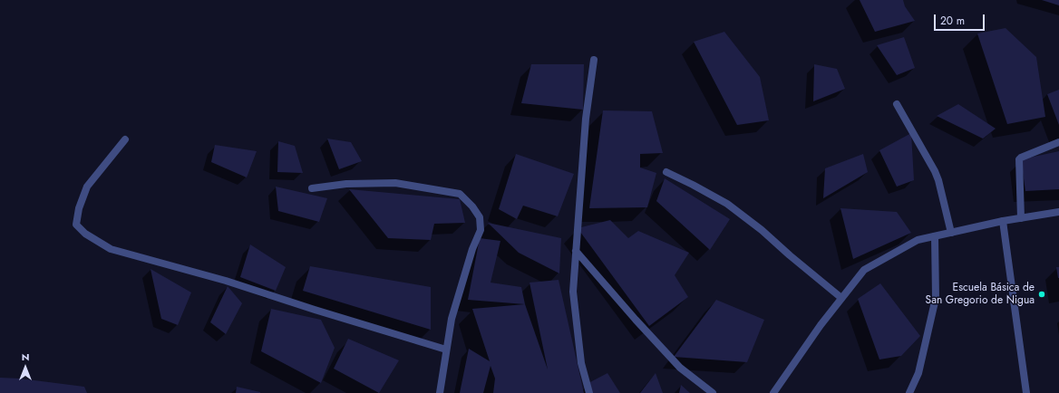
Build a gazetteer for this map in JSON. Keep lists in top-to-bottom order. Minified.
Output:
{"places":["Escuela Básica de San Gregorio de Nigua"],"scale_bar":"20 m","north":"top"}
